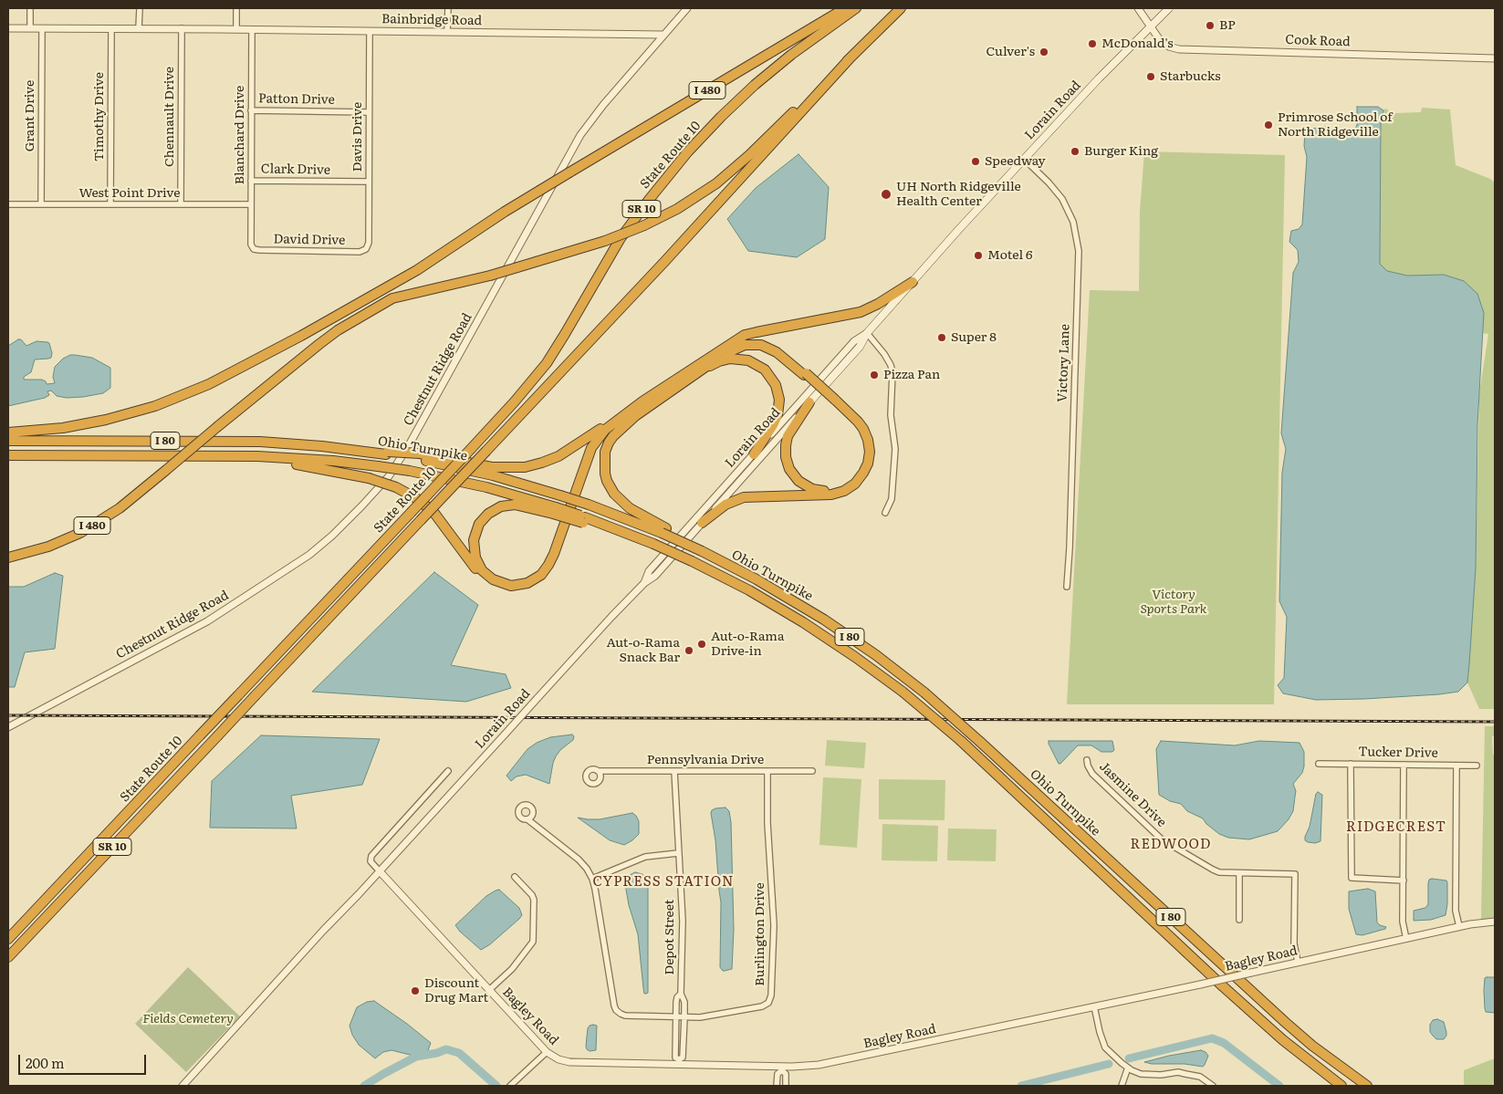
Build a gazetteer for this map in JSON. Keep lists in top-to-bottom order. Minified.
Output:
{"streets":{"highway":["I 480","State Route 10","SR 10","I 80","Ohio Turnpike"],"main road":["Lorain Road"],"street":["Bainbridge Road","Cook Road","Patton Drive","Grant Drive","Timothy Drive","Chennault Drive","Blanchard Drive","Davis Drive","Clark Drive","West Point Drive","David Drive","Victory Lane","Chestnut Ridge Road","Tucker Drive","Pennsylvania Drive","Jasmine Drive","Burlington Drive","Depot Street","Bagley Road"]},"crossings":[["Bainbridge Road","Grant Drive"],["Bainbridge Road","Timothy Drive"],["Bainbridge Road","Chennault Drive"],["Bainbridge Road","Blanchard Drive"],["Bainbridge Road","Davis Drive"],["Bainbridge Road","Chestnut Ridge Road"],["Cook Road","Lorain Road"],["I 480","State Route 10"],["Patton Drive","Blanchard Drive"],["Patton Drive","Davis Drive"],["Lorain Road","Victory Lane"],["Lorain Road","Bagley Road"],["Grant Drive","West Point Drive"],["Timothy Drive","West Point Drive"],["Chennault Drive","West Point Drive"],["Blanchard Drive","Clark Drive"],["Blanchard Drive","West Point Drive"],["Blanchard Drive","David Drive"],["Davis Drive","Clark Drive"],["Davis Drive","David Drive"],["Pennsylvania Drive","Burlington Drive"],["Pennsylvania Drive","Depot Street"],["Jasmine Drive","Bagley Road"],["Burlington Drive","Depot Street"],["Depot Street","Bagley Road"]],"districts":["RIDGECREST","REDWOOD","CYPRESS STATION"],"parks":["Victory Sports Park","Fields Cemetery"],"places":["BP","McDonald's","Culver's","Starbucks","Primrose School of North Ridgeville","Burger King","Speedway","UH North Ridgeville Health Center","Motel 6","Super 8","Pizza Pan","Aut-o-Rama Drive-in","Aut-o-Rama Snack Bar","Discount Drug Mart"],"scale_bar":"200 m"}
